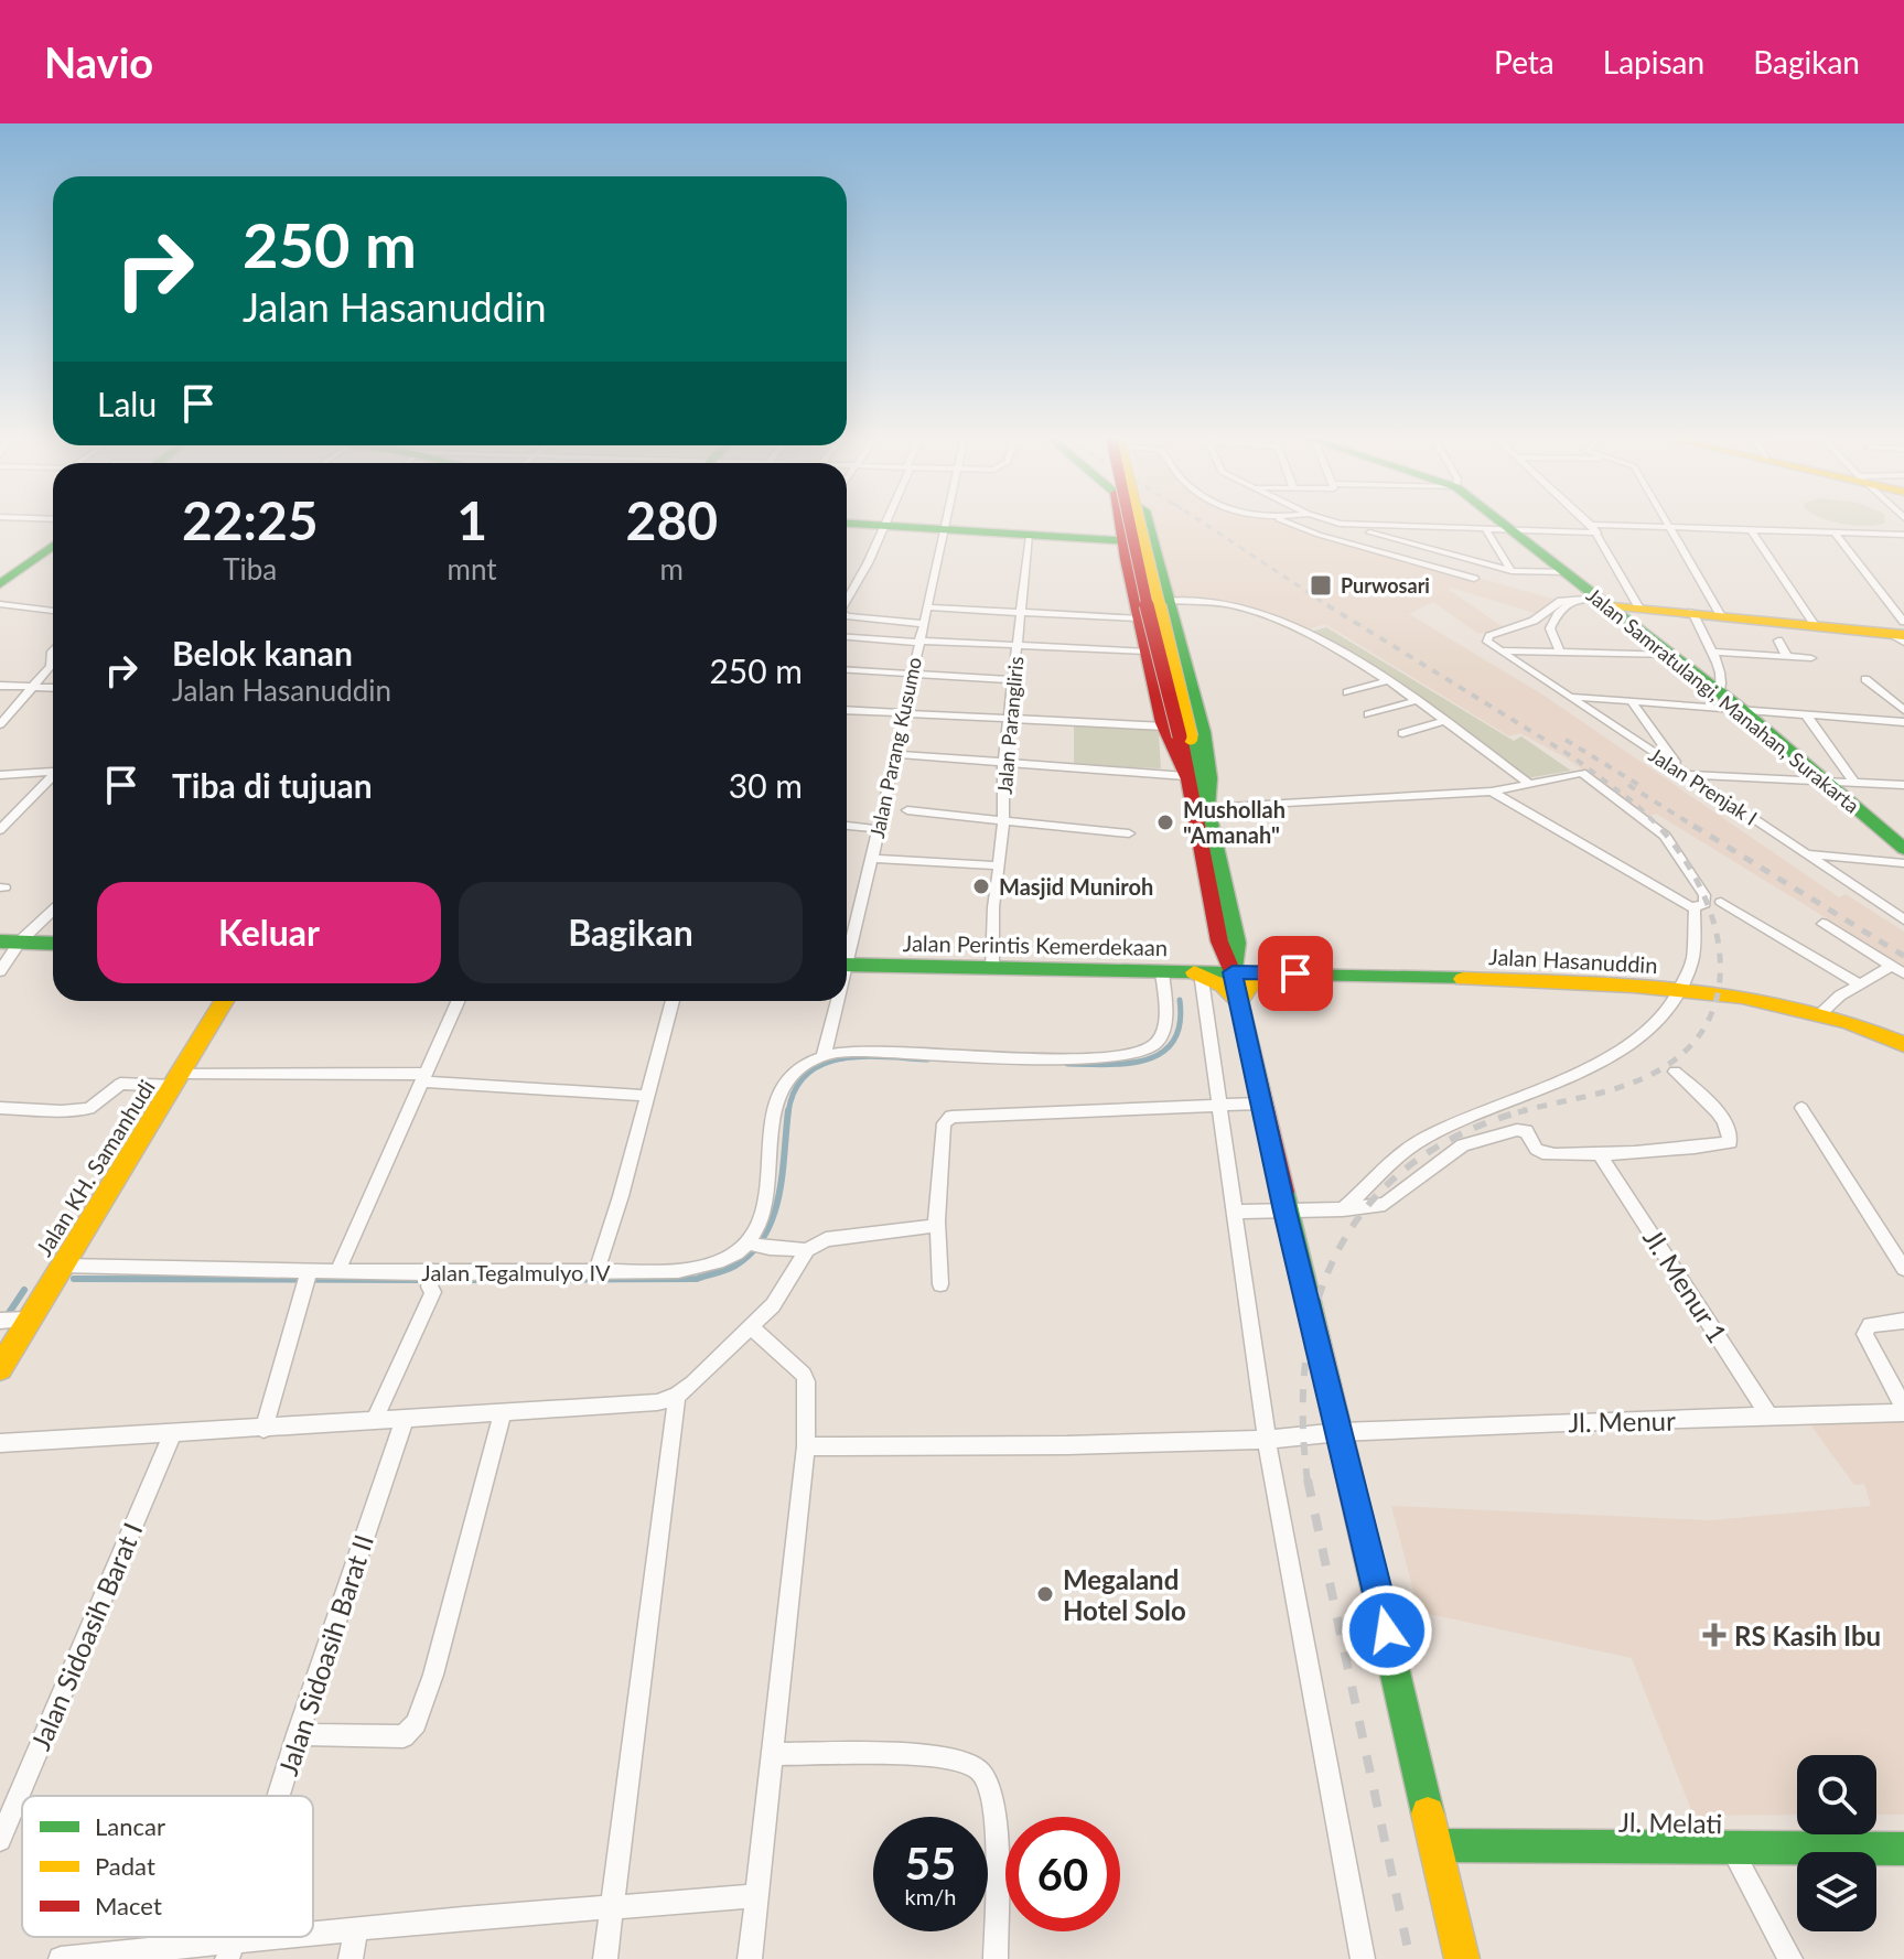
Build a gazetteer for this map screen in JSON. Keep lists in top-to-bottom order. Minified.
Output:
{"streets":{"main road":["Jalan Samratulangi, Manahan, Surakarta","Jalan Perintis Kemerdekaan","Jalan Hasanuddin","Jalan KH. Samanhudi","Jl. Melati"],"street":["Jalan Parangliris","Jalan Parang Kusumo","Jalan Prenjak I","Jalan Tegalmulyo IV","Jl. Menur 1","Jl. Menur","Jalan Sidoasih Barat I","Jalan Sidoasih Barat II"]},"crossings":[["Jalan Parangliris","Jalan Perintis Kemerdekaan"],["Jalan Perintis Kemerdekaan","Jalan Hasanuddin"],["Jalan KH. Samanhudi","Jalan Tegalmulyo IV"],["Jl. Menur 1","Jl. Menur"]],"places":{"transit":["Purwosari"],"other":["Mushollah \"Amanah\"","Masjid Muniroh","Megaland Hotel Solo"],"health":["RS Kasih Ibu"]},"legend":["Lancar","Padat","Macet"],"page":{"header":"Navio","nav":["Peta","Lapisan","Bagikan"],"turn":["250 m","Jalan Hasanuddin"],"then":"Lalu","eta":["22:25","Tiba","1","mnt","280","m"],"list":[{"name":"Belok kanan","note":"Jalan Hasanuddin","value":"250 m"},{"name":"Tiba di tujuan","value":"30 m"}],"buttons":["Keluar","Bagikan"],"speed":"55 km/h","limit":"60"}}
